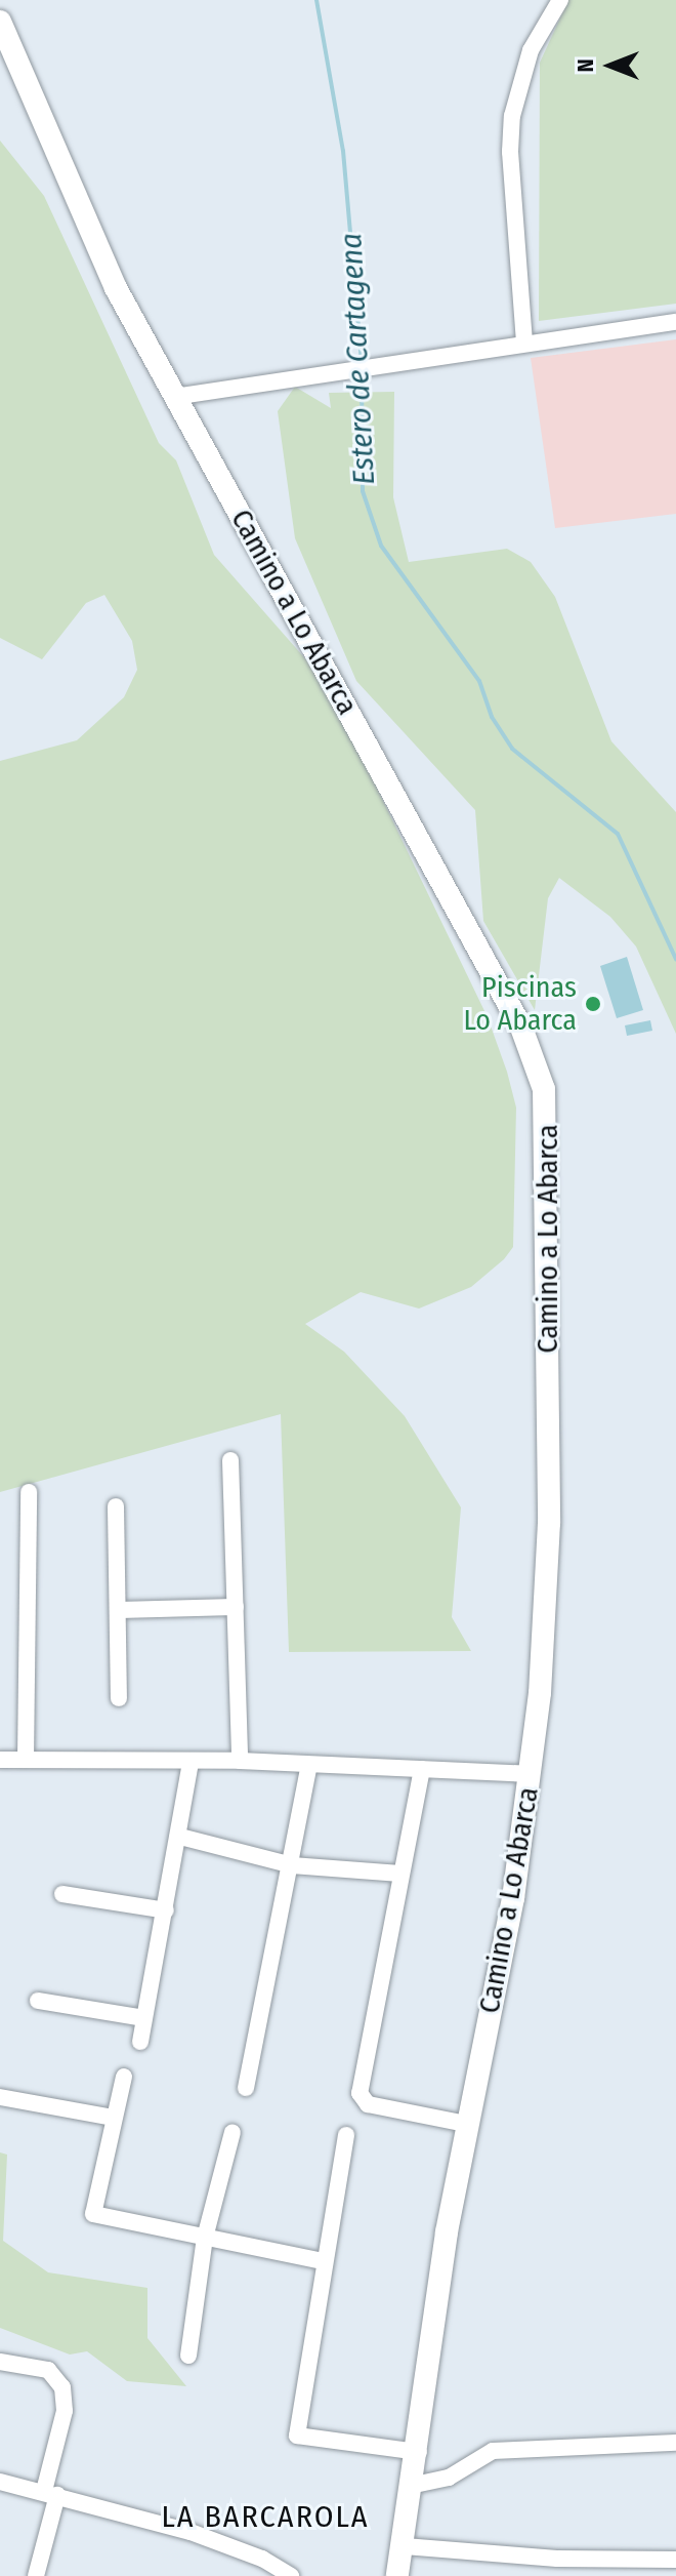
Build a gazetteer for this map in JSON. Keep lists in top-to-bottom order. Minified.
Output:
{"streets":{"main road":["Camino a Lo Abarca"]},"districts":["LA BARCAROLA"],"water":["Estero de Cartagena"],"places":["Piscinas Lo Abarca"],"north":"left"}
